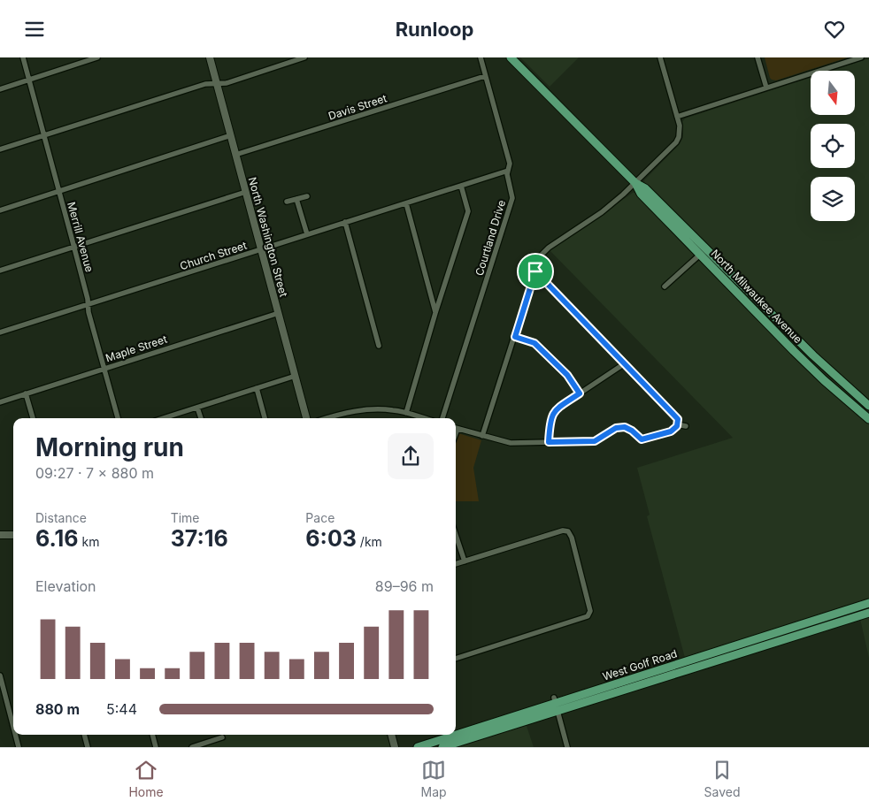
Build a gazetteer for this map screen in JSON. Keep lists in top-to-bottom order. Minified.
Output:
{"streets":{"main road":["North Milwaukee Avenue","West Golf Road"],"street":["Davis Street","Merrill Avenue","North Washington Street","Courtland Drive","Church Street","Maple Street"]},"crossings":[["Davis Street","North Washington Street"],["Davis Street","Courtland Drive"],["Merrill Avenue","Church Street"],["Merrill Avenue","Maple Street"],["North Washington Street","Church Street"],["North Washington Street","Maple Street"],["Courtland Drive","Church Street"]],"north":"bottom","page":{"header":"Runloop","heading":["Morning run","09:27 · 7 × 880 m"],"stats":[["Distance","6.16 km"],["Time","37:16"],["Pace","6:03 /km"]],"chart":["Elevation","89–96 m"],"list":[{"name":"880 m","note":"5:44"}],"tabs":["Home","Map","Saved"]}}
